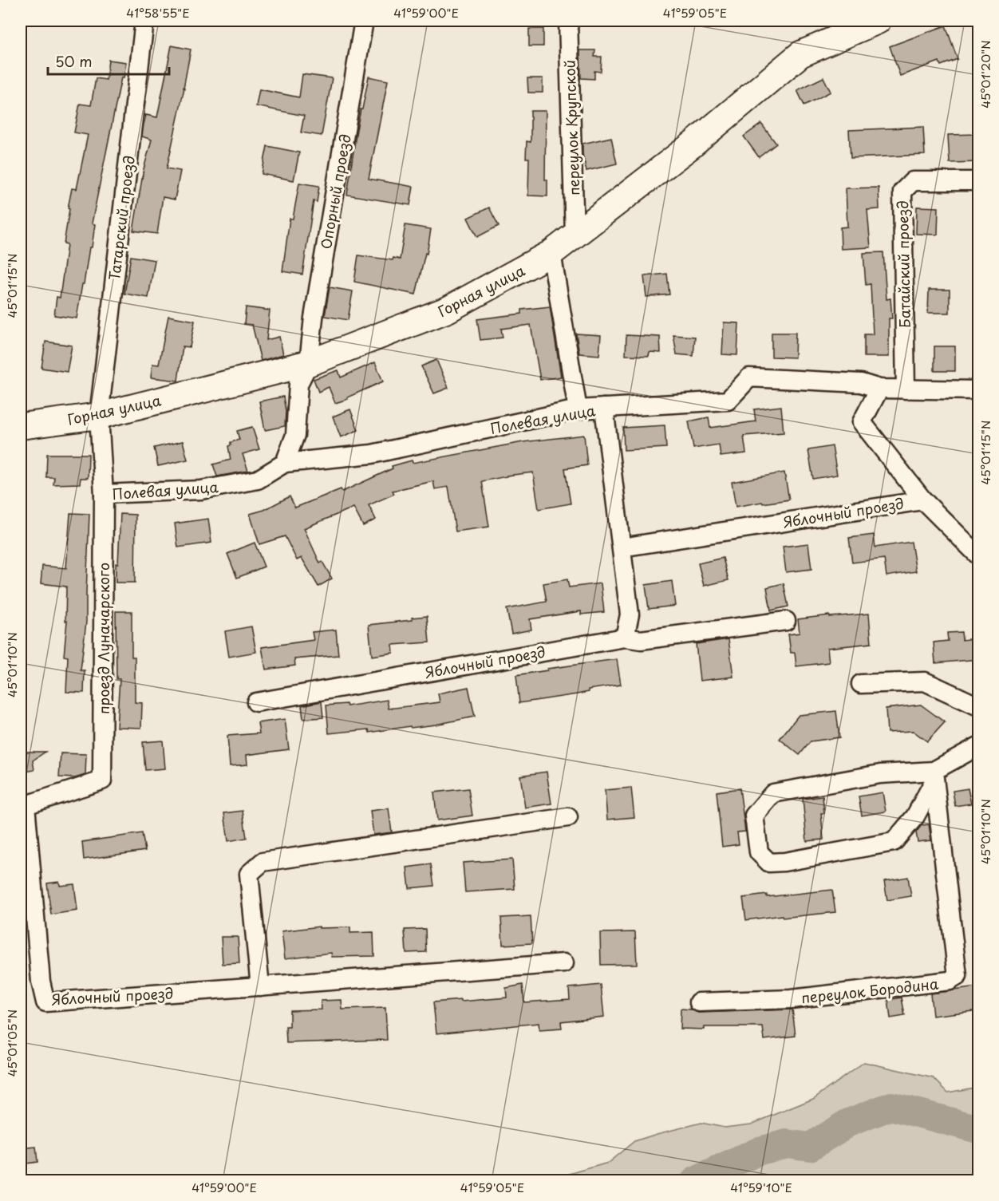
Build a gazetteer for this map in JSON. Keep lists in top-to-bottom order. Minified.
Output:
{"streets":{"street":["переулок Крупской","Опорный проезд","Татарский проезд","Батайский проезд","Горная улица","Полевая улица","Яблочный проезд","проезд Луначарского","переулок Бородина"]},"crossings":[["переулок Крупской","Горная улица"],["Опорный проезд","Горная улица"],["Опорный проезд","Полевая улица"],["Татарский проезд","Горная улица"],["Татарский проезд","проезд Луначарского"],["Батайский проезд","Полевая улица"],["Горная улица","проезд Луначарского"],["Полевая улица","проезд Луначарского"],["Яблочный проезд","проезд Луначарского"]],"scale_bar":"50 m","coordinates":["41°58'55\"E","41°59'00\"E","41°59'05\"E","45°01'20\"N","45°01'15\"N","45°01'10\"N","45°01'05\"N","41°59'10\"E"]}
